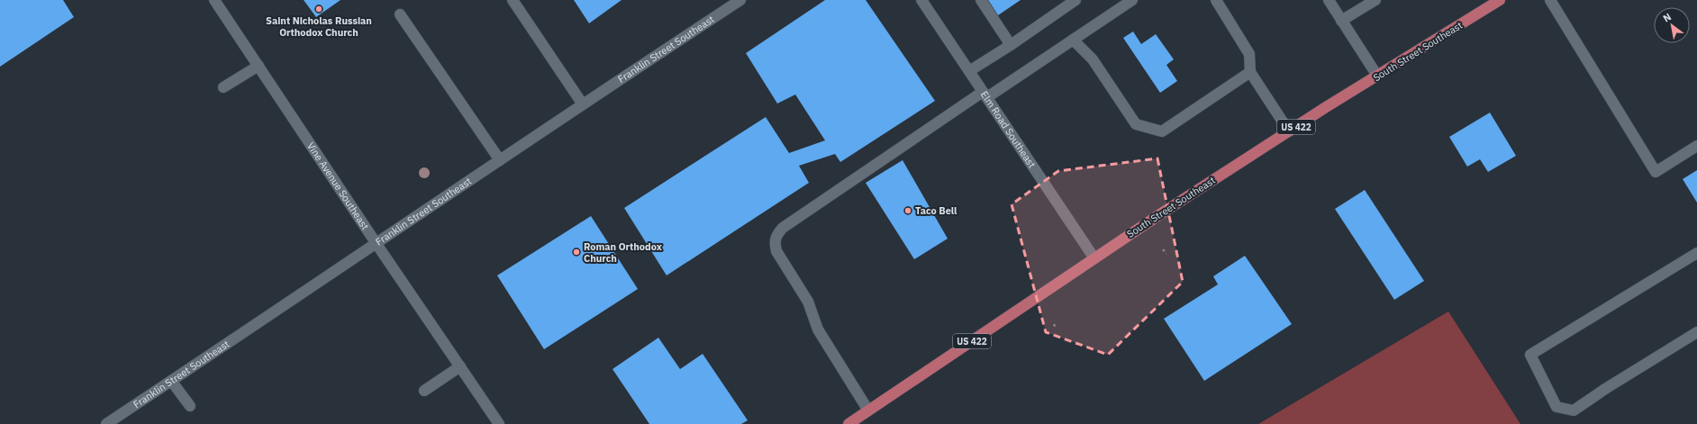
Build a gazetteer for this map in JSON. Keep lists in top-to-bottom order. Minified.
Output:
{"streets":{"main road":["South Street Southeast","US 422"],"street":["Franklin Street Southeast","Elm Road Southeast","Vine Avenue Southeast"]},"crossings":[["Franklin Street Southeast","Vine Avenue Southeast"],["South Street Southeast","Elm Road Southeast"]],"places":["Saint Nicholas Russian Orthodox Church","Taco Bell","Roman Orthodox Church"],"north":"top left"}
